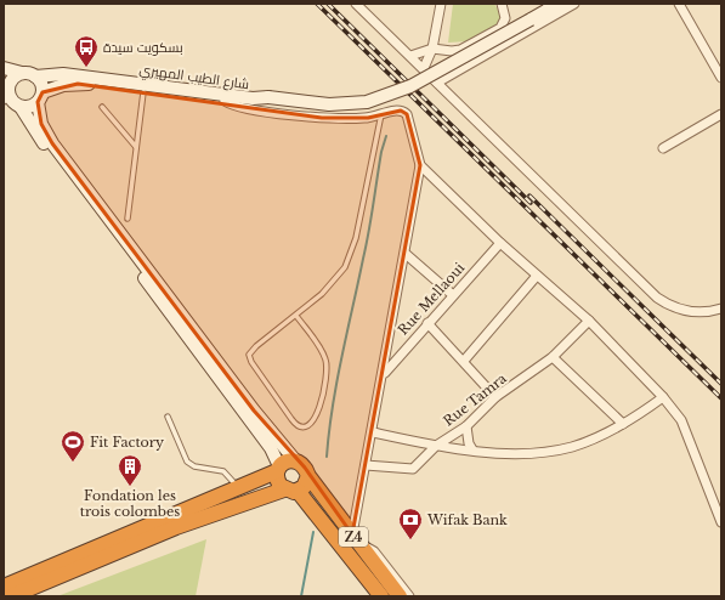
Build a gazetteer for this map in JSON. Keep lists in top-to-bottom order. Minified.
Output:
{"streets":{"highway":["Z4"],"street":["شارع الطيب المهيري","Rue Mellaoui","Rue Tamra"]},"places":{"bus stop":["بسكويت سيدة"],"sports":["Fit Factory"],"building":["Fondation les trois colombes"],"bank":["Wifak Bank"]}}
